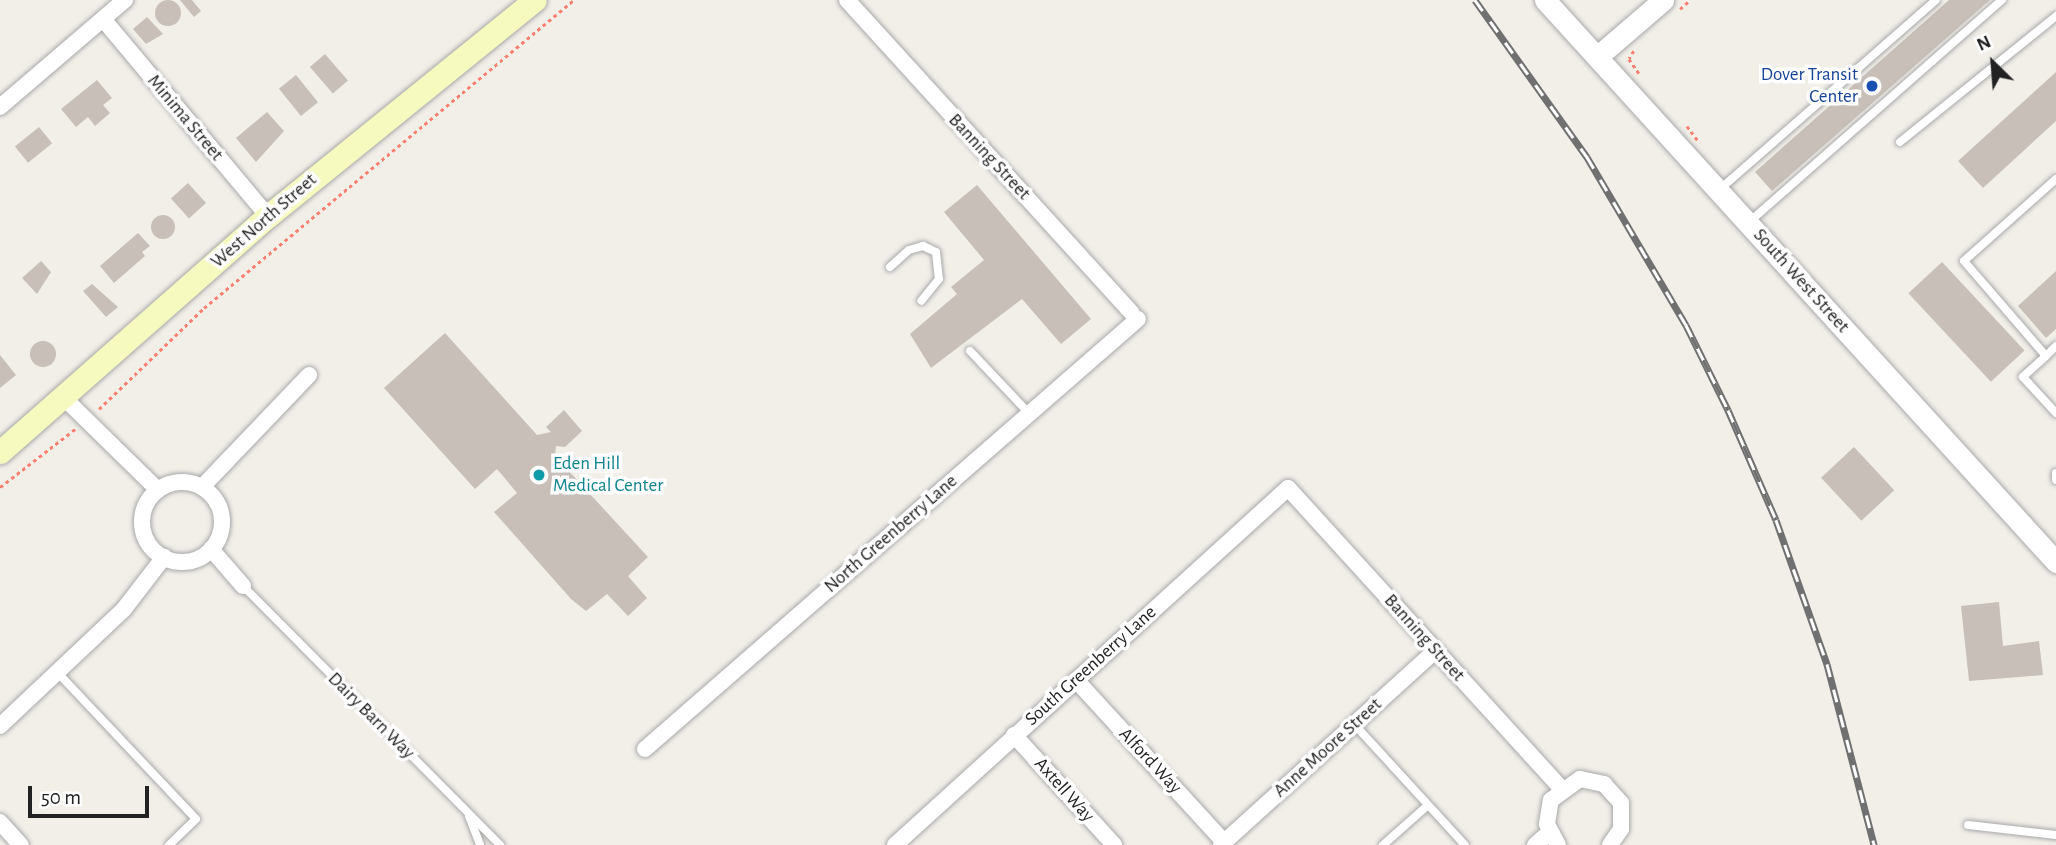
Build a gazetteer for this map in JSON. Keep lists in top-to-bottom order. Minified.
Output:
{"streets":{"main road":["West North Street"],"street":["Minima Street","Banning Street","South West Street","North Greenberry Lane","South Greenberry Lane","Anne Moore Street","Alford Way","Axtell Way"],"lane":["Dairy Barn Way"]},"crossings":[["Minima Street","West North Street"],["Banning Street","North Greenberry Lane"],["Banning Street","South Greenberry Lane"],["Banning Street","Anne Moore Street"],["South Greenberry Lane","Alford Way"],["South Greenberry Lane","Axtell Way"],["Anne Moore Street","Alford Way"]],"places":["Dover Transit Center","Eden Hill Medical Center"],"scale_bar":"50 m","north":"top left"}
